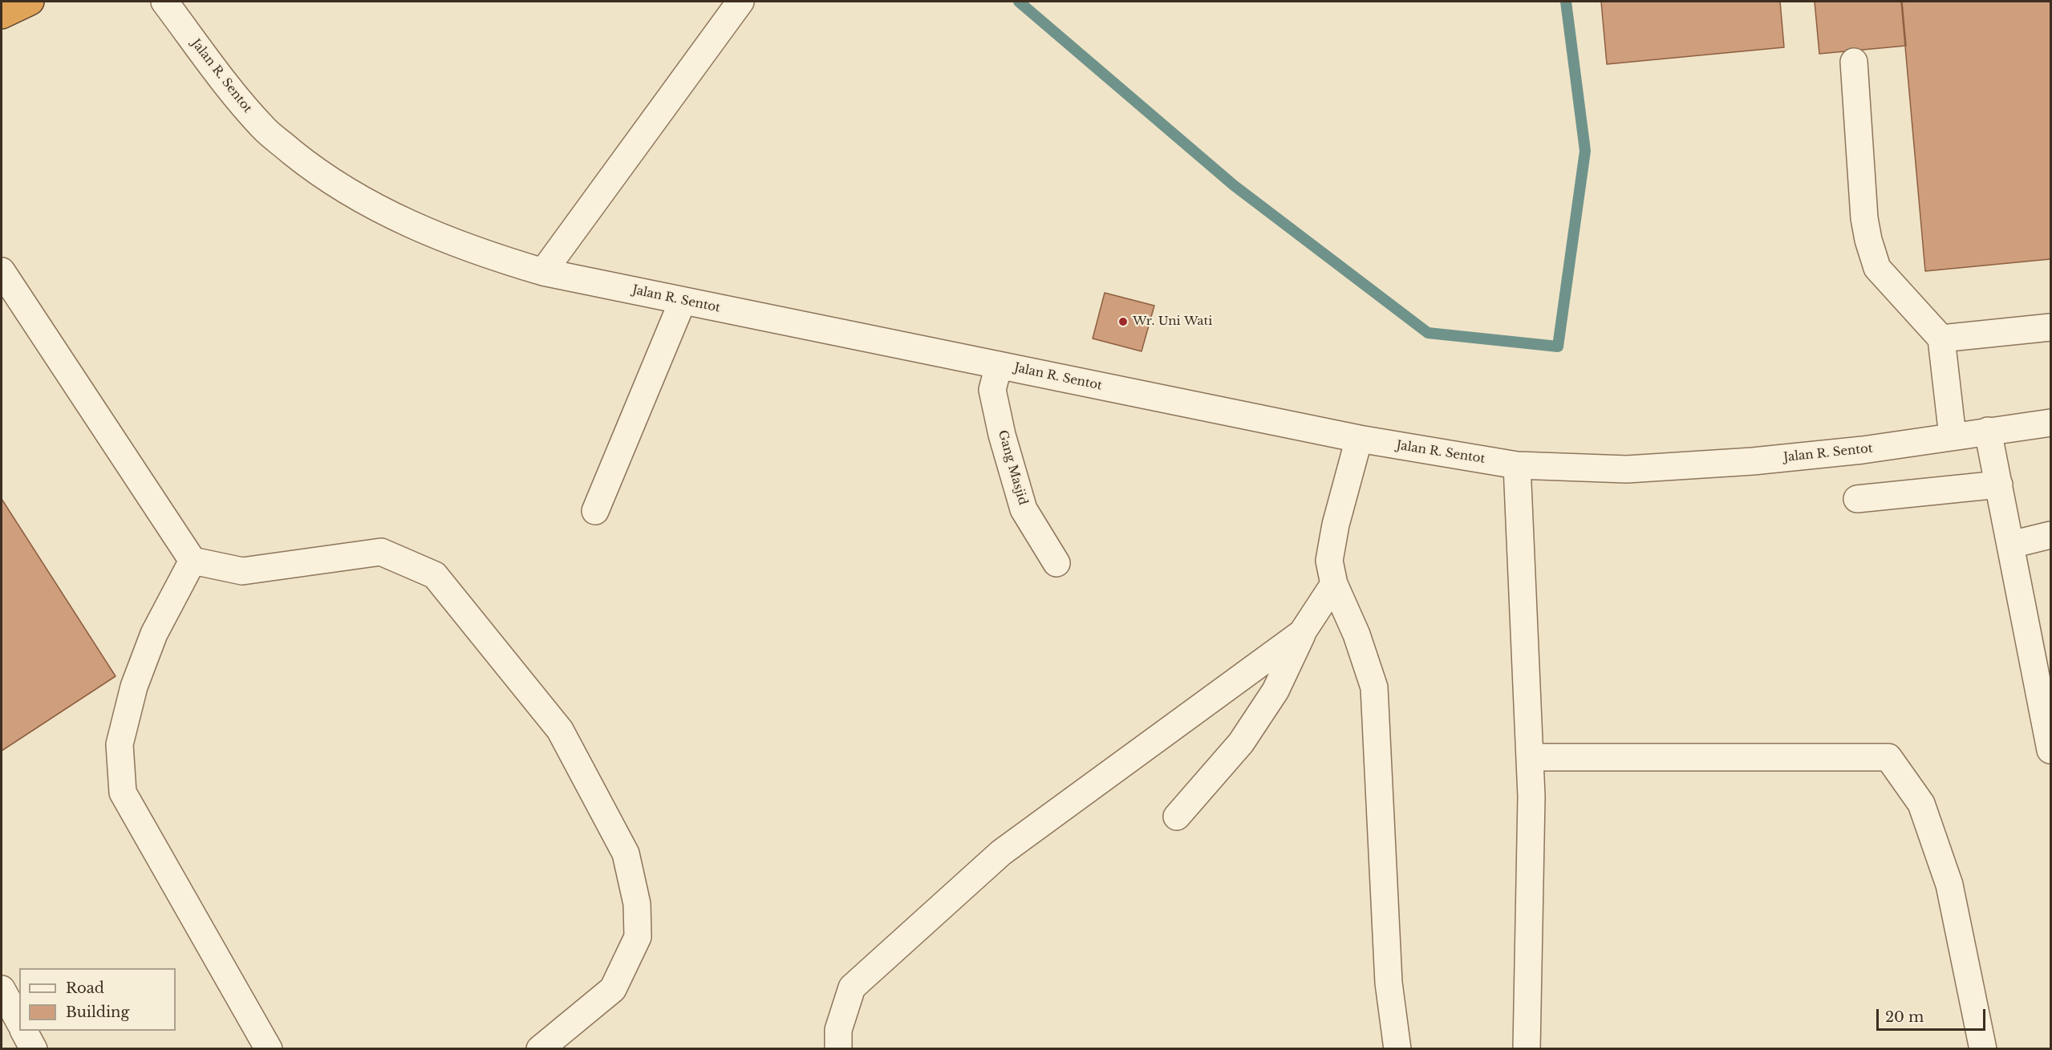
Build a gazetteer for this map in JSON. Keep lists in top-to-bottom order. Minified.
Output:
{"streets":{"street":["Jalan R. Sentot","Gang Masjid"]},"crossings":[["Jalan R. Sentot","Gang Masjid"]],"places":["Wr. Uni Wati"],"legend":["Road","Building"],"scale_bar":"20 m"}
